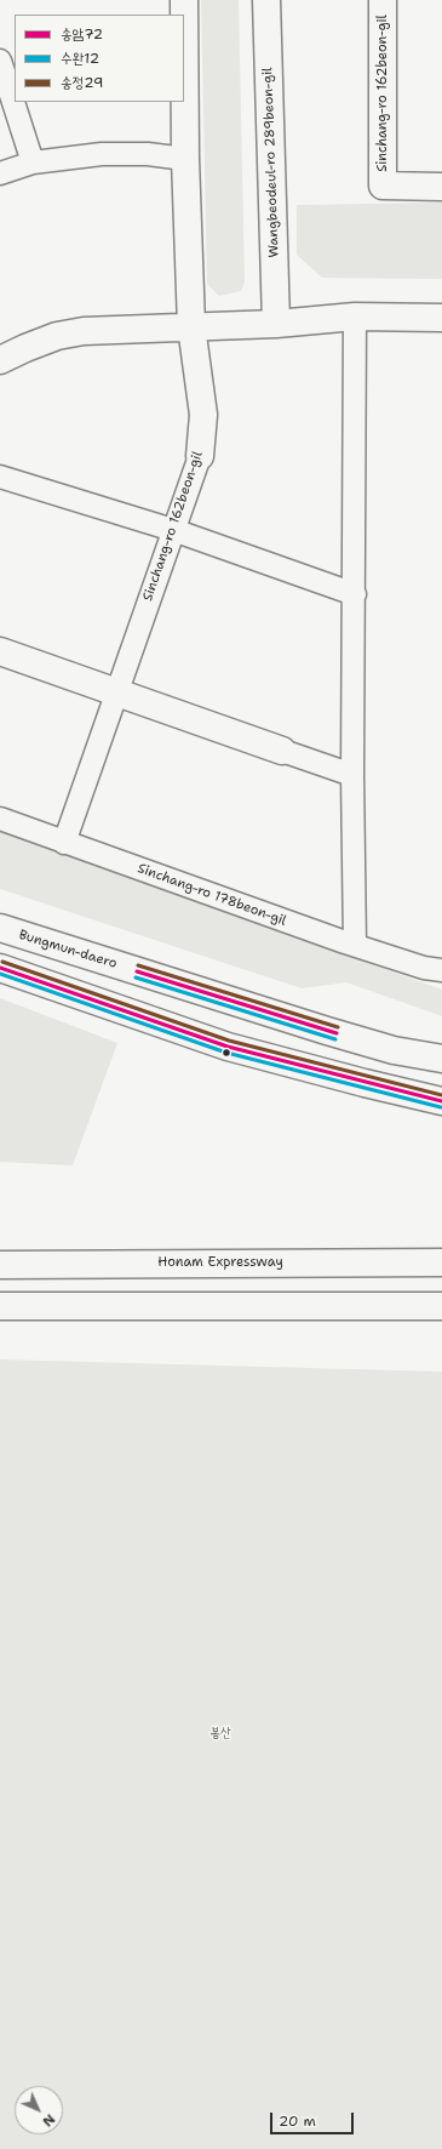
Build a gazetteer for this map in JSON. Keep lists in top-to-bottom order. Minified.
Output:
{"streets":{"main road":["Sinchang-ro 162beon-gil","Wangbeodeul-ro 289beon-gil","Bungmun-daero","Honam Expressway"],"street":["Sinchang-ro 178beon-gil"]},"crossings":[["Sinchang-ro 162beon-gil","Sinchang-ro 178beon-gil"]],"parks":["봉산"],"lines":["transit line 송정29","transit line 송암72","transit line 수완12"],"legend":["송암72","수완12","송정29"],"scale_bar":"20 m","north":"bottom right"}
